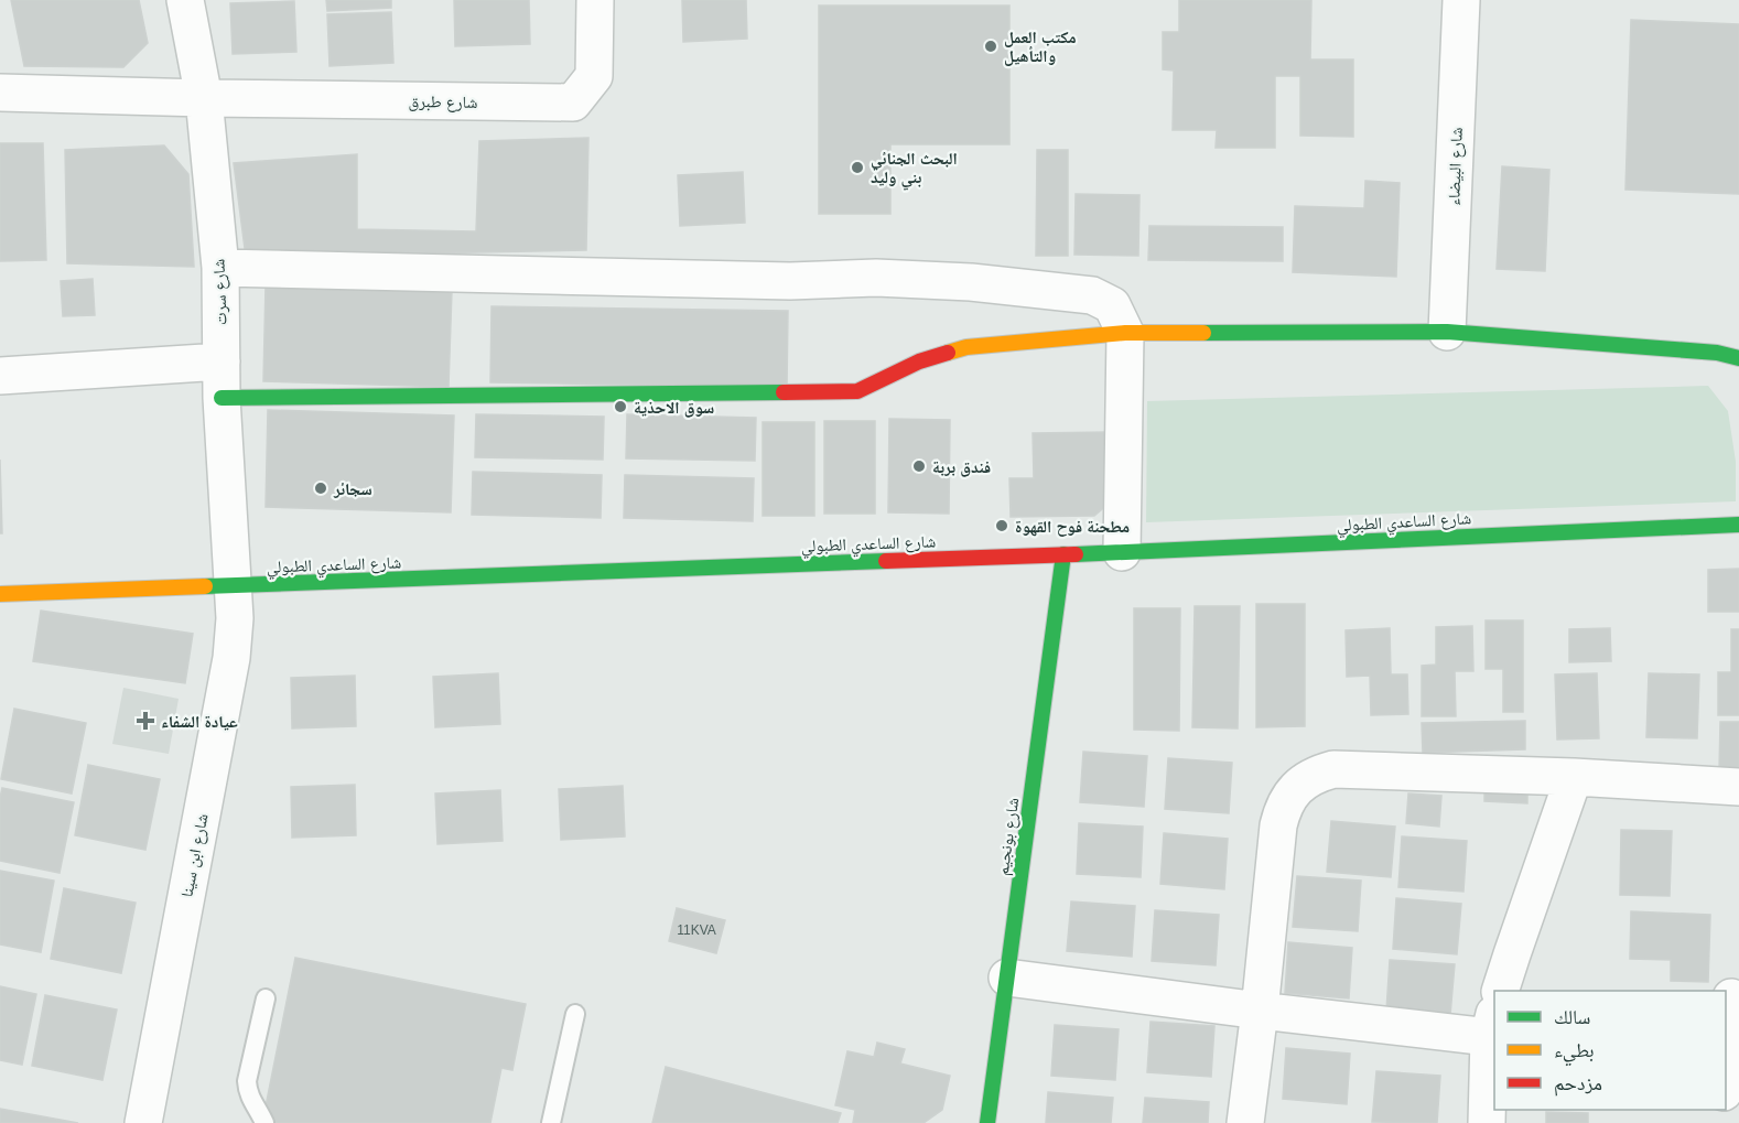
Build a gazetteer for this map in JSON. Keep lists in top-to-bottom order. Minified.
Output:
{"streets":{"main road":["شارع الساعدي الطبولي","شارع بونجيم"],"street":["شارع طبرق","شارع البيضاء","شارع سرت","شارع ابن سينا"]},"crossings":[["شارع طبرق","شارع سرت"],["شارع سرت","شارع الساعدي الطبولي"],["شارع سرت","شارع ابن سينا"],["شارع الساعدي الطبولي","شارع بونجيم"],["شارع الساعدي الطبولي","شارع ابن سينا"]],"places":{"other":["مكتب العمل والتأهيل","البحث الجنائي بني وليد","سوق الاحذية","فندق بربة","سجائر","مطحنة فوح القهوة"],"health":["عيادة الشفاء"]},"house_numbers":["11KVA"],"legend":["سالك","بطيء","مزدحم"]}
